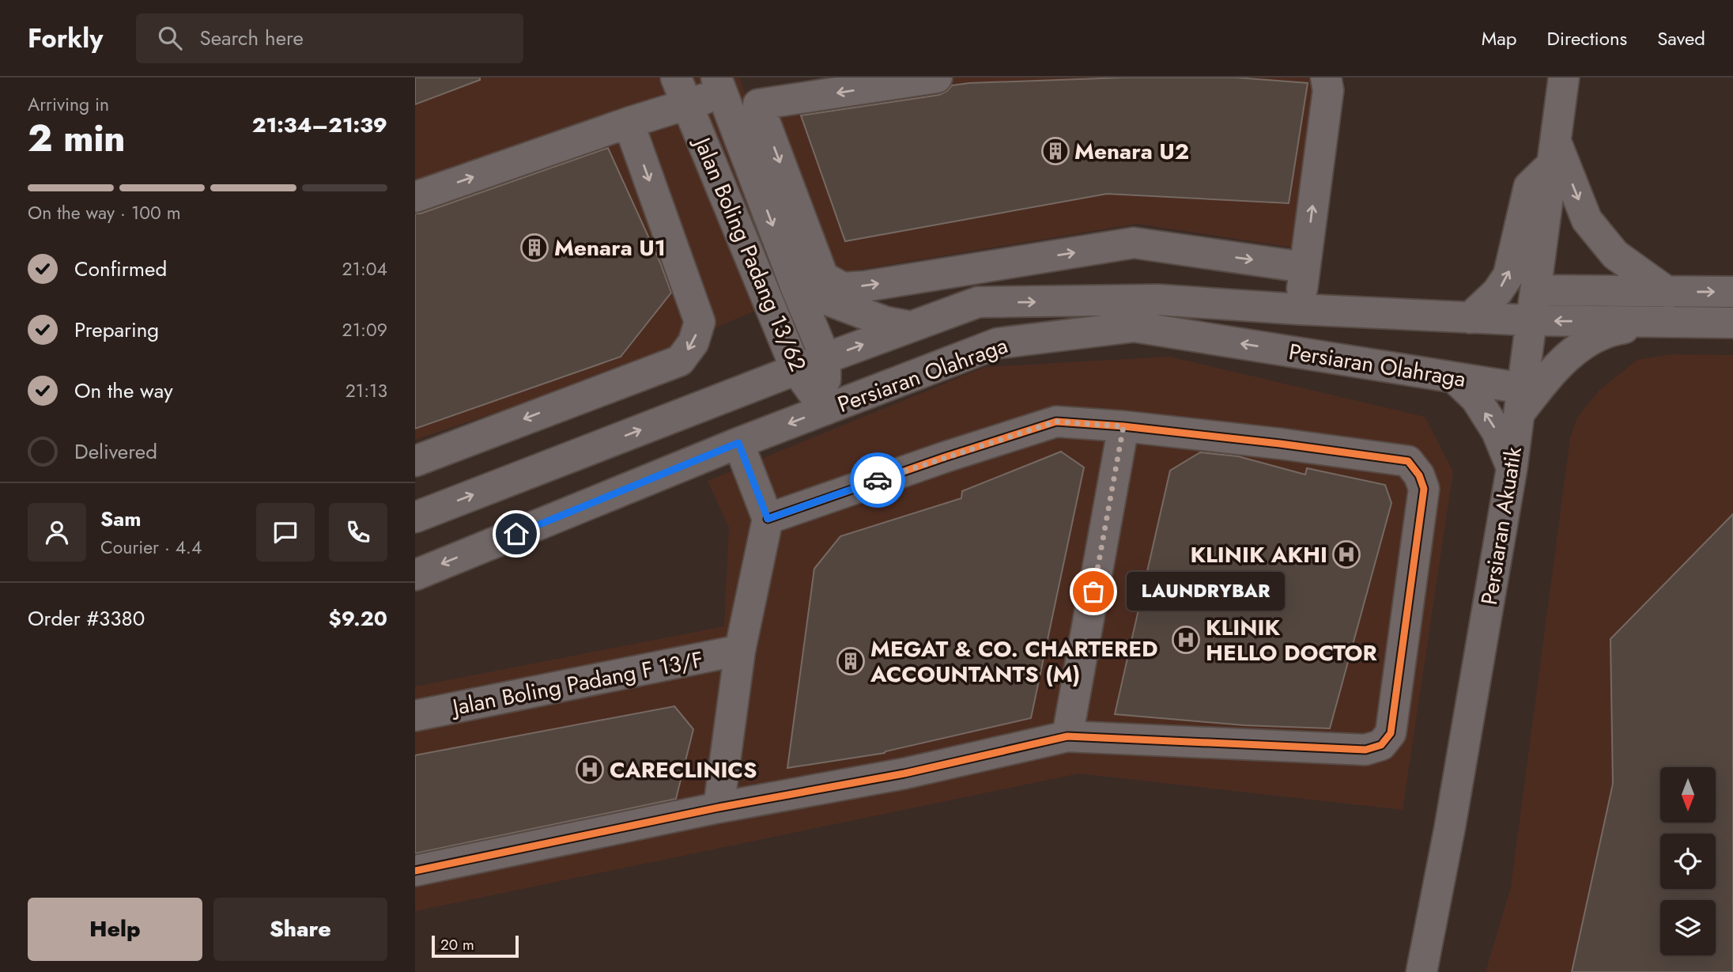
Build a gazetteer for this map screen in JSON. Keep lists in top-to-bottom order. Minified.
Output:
{"streets":{"street":["Jalan Boling Padang 13/62","Persiaran Olahraga","Persiaran Akuatik","Jalan Boling Padang F 13/F"]},"crossings":[["Jalan Boling Padang 13/62","Persiaran Olahraga"],["Persiaran Olahraga","Persiaran Akuatik"]],"places":{"building":["Menara U2","Menara U1","MEGAT & CO. CHARTERED ACCOUNTANTS (M)"],"hospital":["KLINIK AKHI","KLINIK HELLO DOCTOR","CARECLINICS"],"other":["LAUNDRYBAR"]},"scale_bar":"20 m","north":"bottom","page":{"header":"Forkly","search":"Search here","nav":["Map","Directions","Saved"],"heading":["2 min","Arriving in","21:34–21:39"],"panel":["Sam","Courier · 4.4","Order #3380","$9.20"],"bar":"On the way · 100 m","list":[["Confirmed","21:04"],["Preparing","21:09"],["On the way","21:13"],"Delivered"],"bubble":"LAUNDRYBAR","buttons":["Help","Share"],"scale":"20 m"}}
